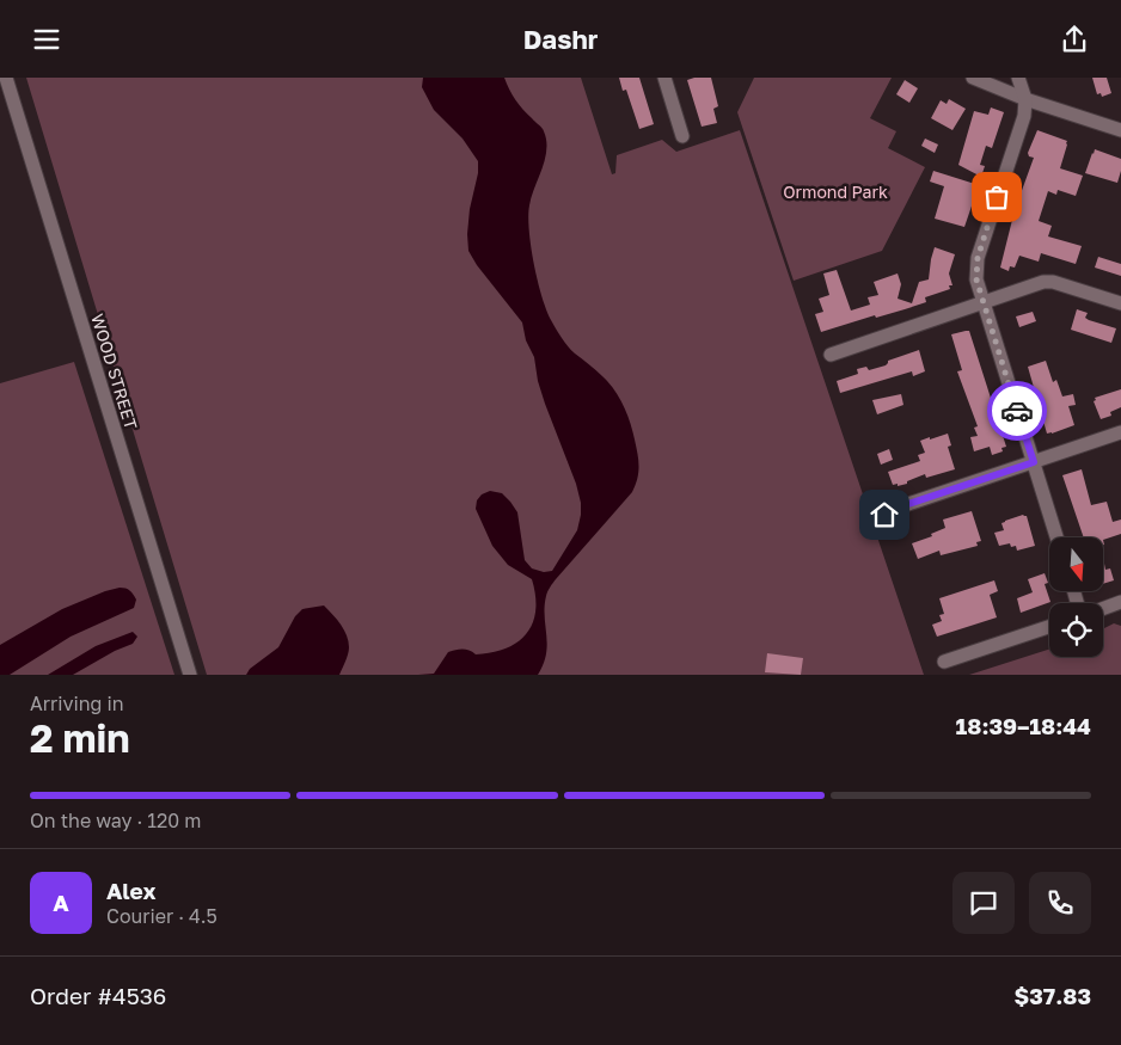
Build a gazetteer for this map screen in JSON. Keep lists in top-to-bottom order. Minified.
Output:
{"streets":{"street":["WOOD STREET"]},"parks":["Ormond Park"],"north":"bottom","page":{"header":"Dashr","heading":["2 min","Arriving in","18:39–18:44"],"panel":["Alex","Courier · 4.5","Order #4536","$37.83"],"bar":"On the way · 120 m","round":"A"}}
